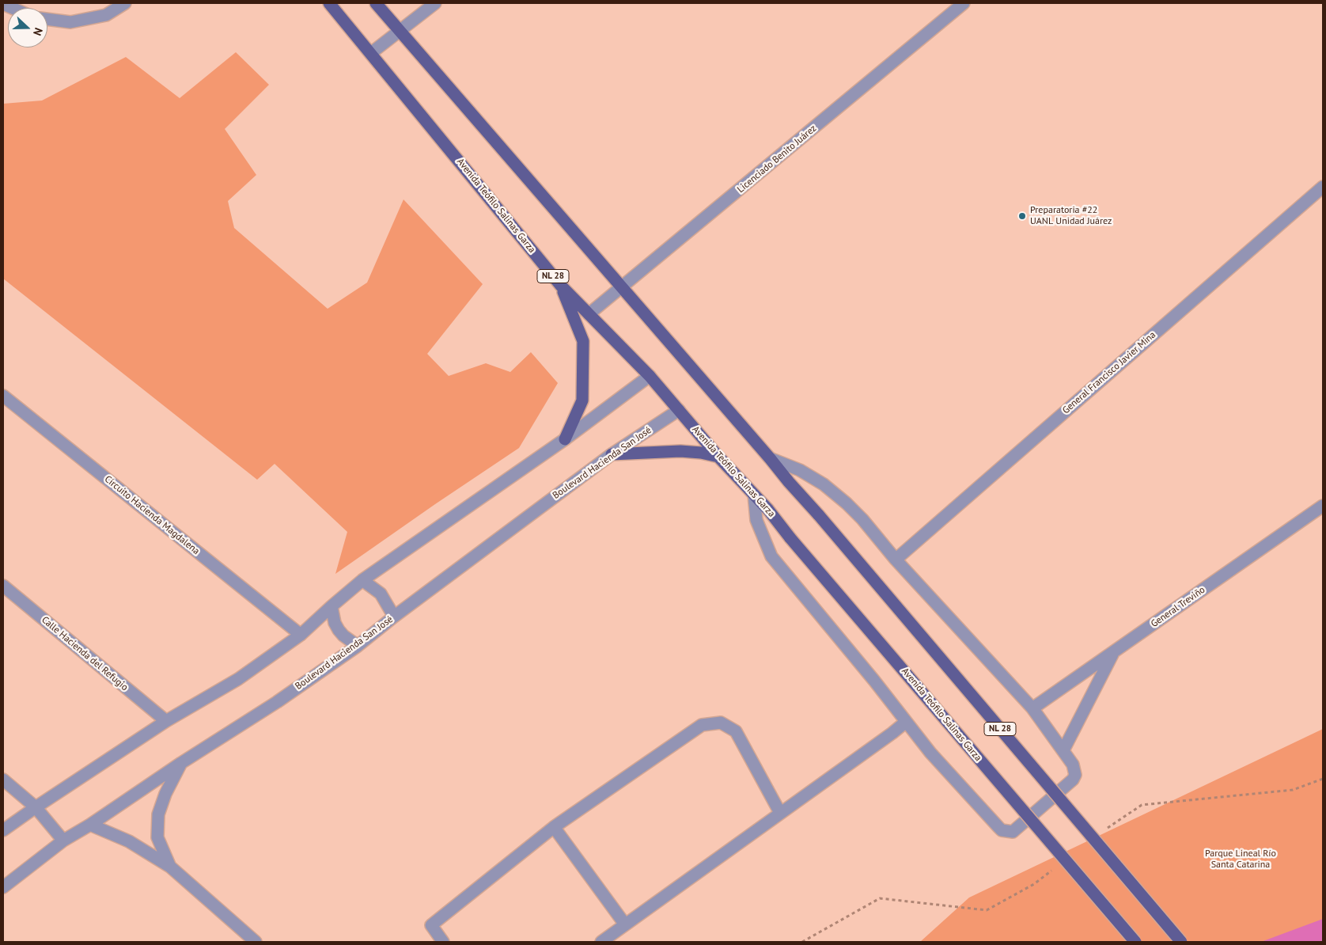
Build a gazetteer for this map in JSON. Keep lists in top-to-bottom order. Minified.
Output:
{"streets":{"main road":["Avenida Teófilo Salinas Garza","NL 28"],"street":["Licenciado Benito Juárez","General Francisco Javier Mina","Boulevard Hacienda San José","Circuito Hacienda Magdalena","General Treviño","Calle Hacienda del Refugio"]},"crossings":[["Licenciado Benito Juárez","Avenida Teófilo Salinas Garza"],["Licenciado Benito Juárez","NL 28"],["Avenida Teófilo Salinas Garza","Boulevard Hacienda San José"]],"parks":["Parque Lineal Río Santa Catarina"],"places":["Preparatoria #22 UANL Unidad Juárez"],"north":"right"}
